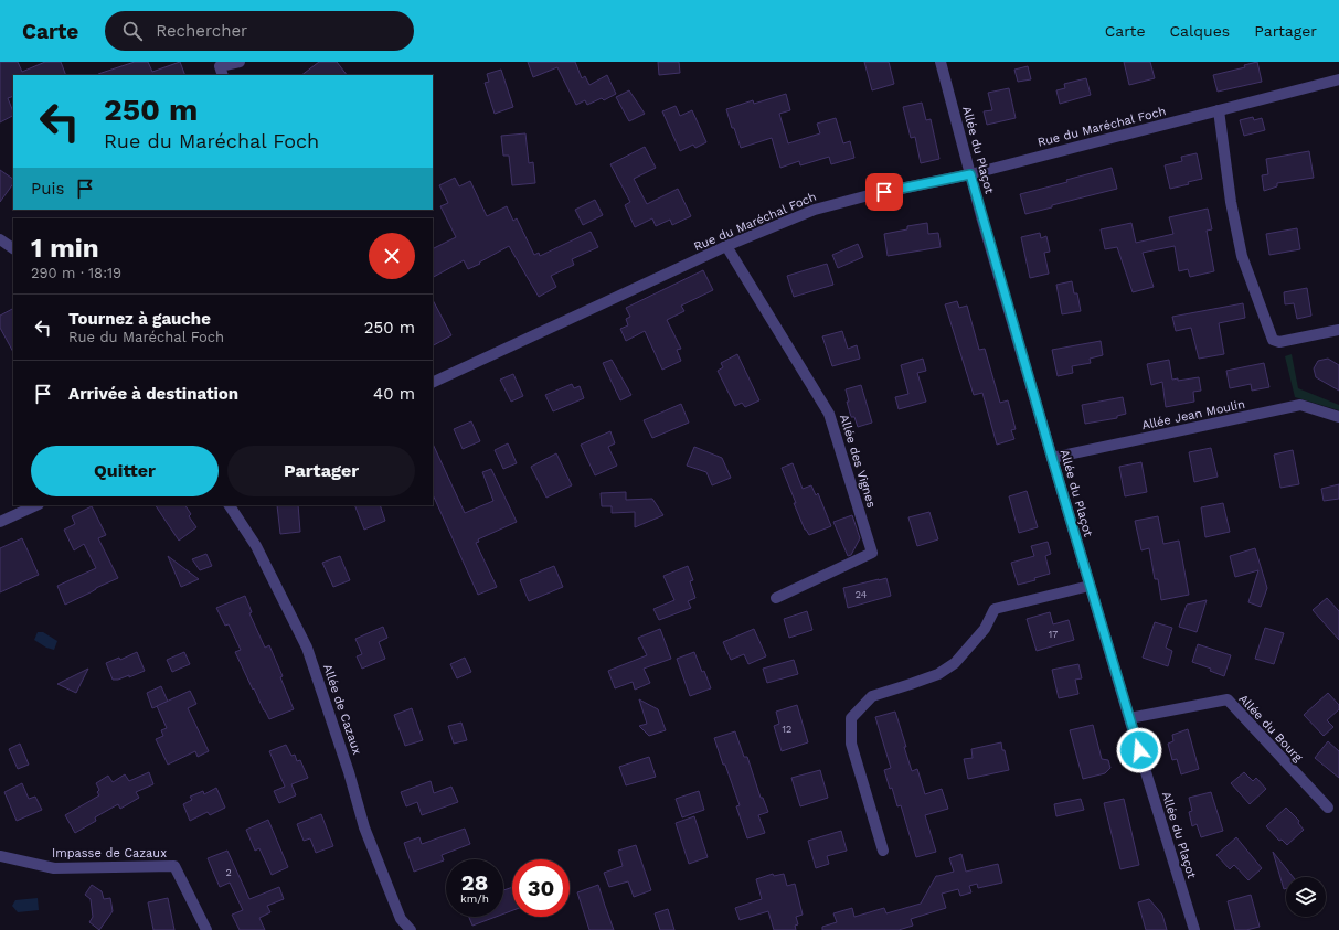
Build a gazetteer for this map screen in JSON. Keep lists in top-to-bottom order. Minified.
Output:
{"streets":{"street":["Rue du Maréchal Foch","Allée du Plaçot","Allée Jean Moulin","Allée des Vignes","Allée de Cazaux","Allée du Bourg","Impasse de Cazaux"]},"crossings":[["Rue du Maréchal Foch","Allée du Plaçot"],["Rue du Maréchal Foch","Allée des Vignes"],["Allée du Plaçot","Allée Jean Moulin"],["Allée du Plaçot","Allée du Bourg"]],"house_numbers":["24","17","12","2"],"page":{"header":"Carte","search":"Rechercher","nav":["Carte","Calques","Partager"],"turn":["250 m","Rue du Maréchal Foch"],"then":"Puis","heading":["1 min","290 m · 18:19"],"list":[{"name":"Tournez à gauche","note":"Rue du Maréchal Foch","value":"250 m"},{"name":"Arrivée à destination","value":"40 m"}],"buttons":["Quitter","Partager"],"speed":"28 km/h","limit":"30"}}
